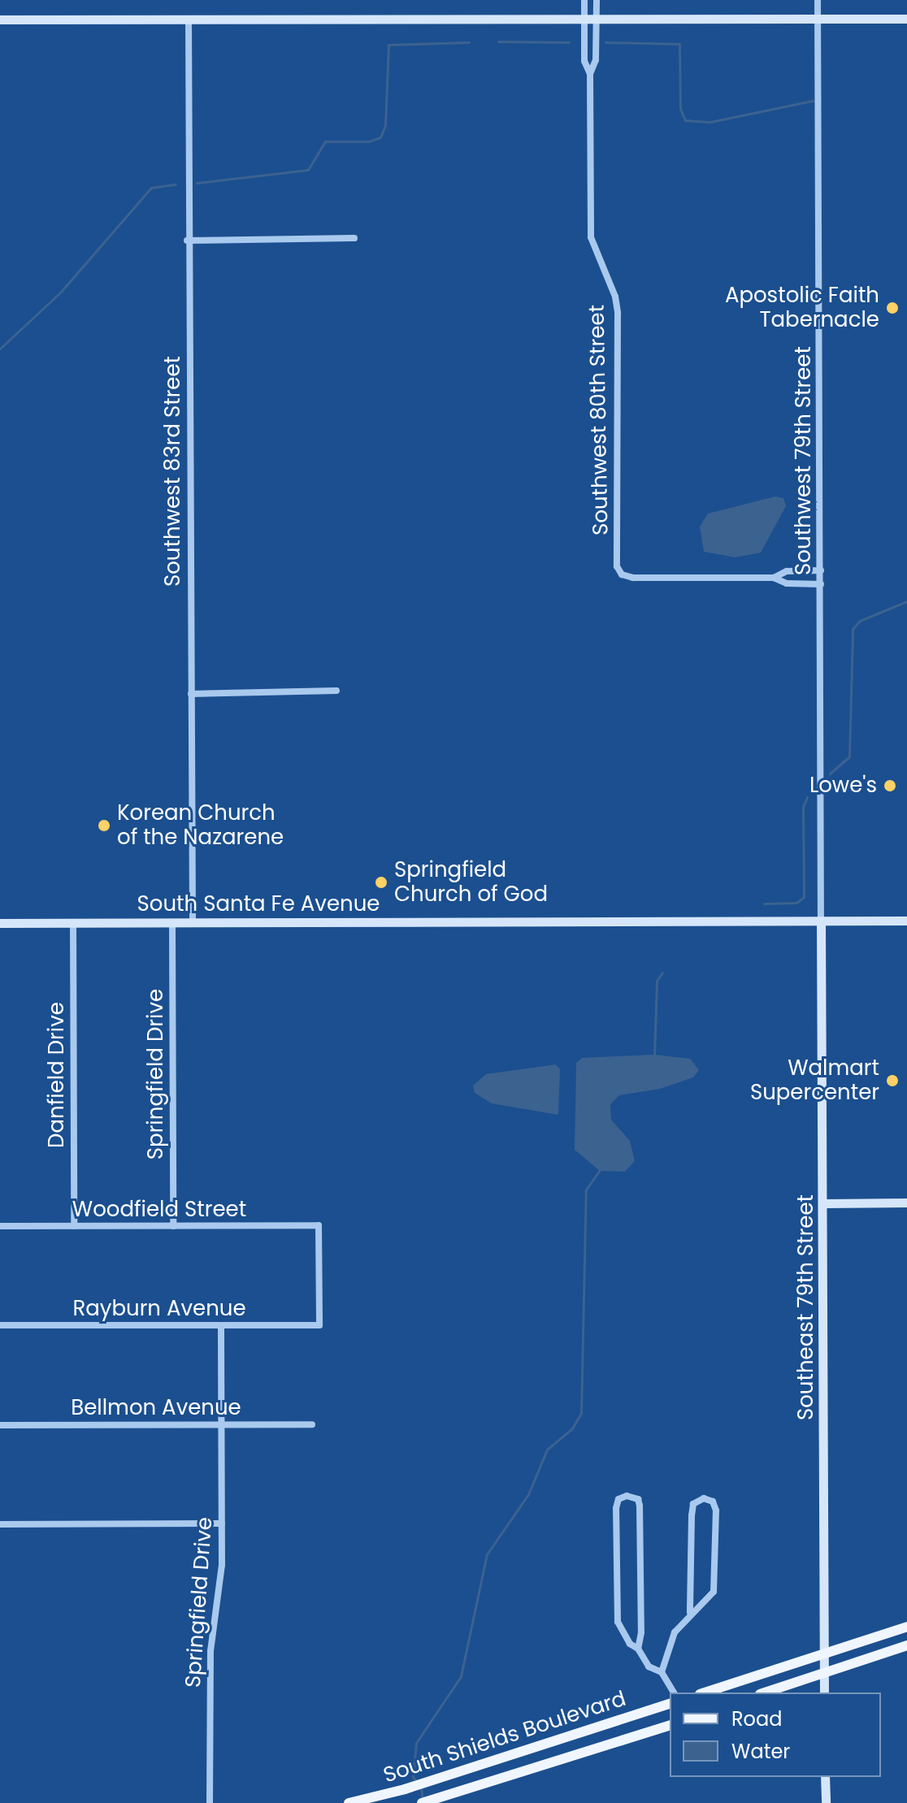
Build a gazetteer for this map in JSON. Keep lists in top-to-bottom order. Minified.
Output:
{"streets":{"main road":["South Santa Fe Avenue","Southeast 79th Street","South Shields Boulevard"],"street":["Southwest 80th Street","Southwest 79th Street","Southwest 83rd Street","Springfield Drive","Danfield Drive","Woodfield Street","Rayburn Avenue","Bellmon Avenue"]},"crossings":[["Southwest 79th Street","South Santa Fe Avenue"],["Southwest 79th Street","Southeast 79th Street"],["Southwest 83rd Street","South Santa Fe Avenue"],["South Santa Fe Avenue","Springfield Drive"],["South Santa Fe Avenue","Danfield Drive"],["South Santa Fe Avenue","Southeast 79th Street"],["Springfield Drive","Woodfield Street"],["Springfield Drive","Rayburn Avenue"],["Springfield Drive","Bellmon Avenue"],["Danfield Drive","Woodfield Street"],["Woodfield Street","Rayburn Avenue"]],"places":["Apostolic Faith Tabernacle","Lowe's","Korean Church of the Nazarene","Springfield Church of God","Walmart Supercenter"],"legend":["Road","Water"]}
